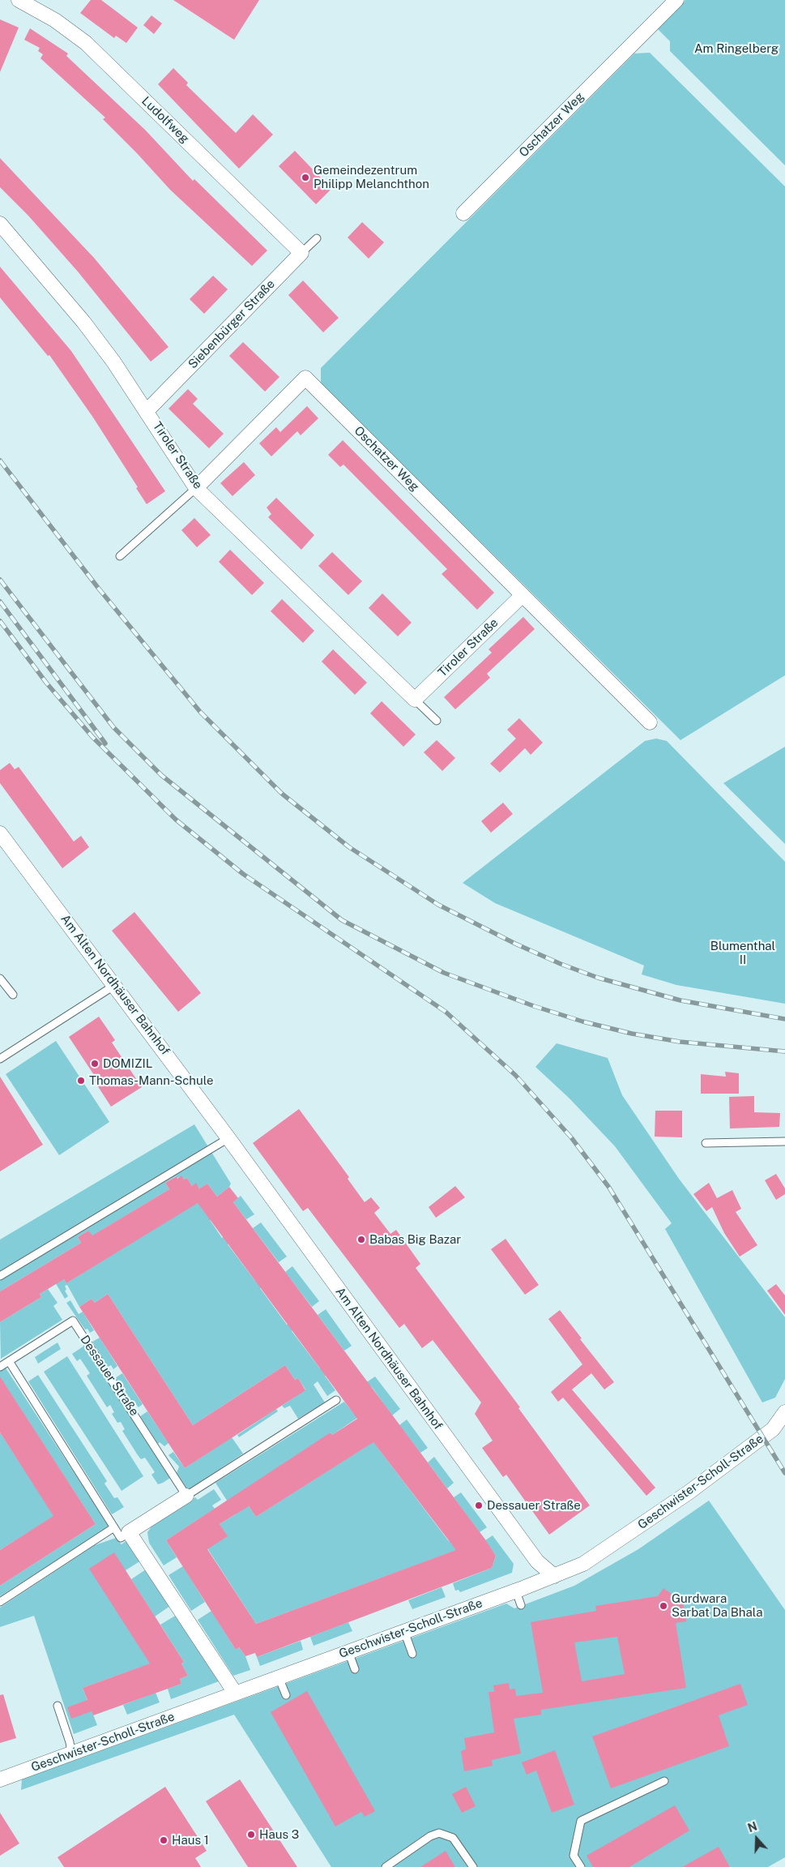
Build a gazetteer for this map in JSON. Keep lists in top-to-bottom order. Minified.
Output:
{"streets":{"street":["Ludolfweg","Oschatzer Weg","Siebenbürger Straße","Tiroler Straße","Am Alten Nordhäuser Bahnhof","Geschwister-Scholl-Straße"],"lane":["Dessauer Straße"]},"crossings":[["Ludolfweg","Siebenbürger Straße"],["Oschatzer Weg","Tiroler Straße"],["Siebenbürger Straße","Tiroler Straße"],["Am Alten Nordhäuser Bahnhof","Geschwister-Scholl-Straße"]],"parks":["Am Ringelberg","Blumenthal II"],"places":["Gemeindezentrum Philipp Melanchthon","DOMIZIL","Thomas-Mann-Schule","Babas Big Bazar","Dessauer Straße","Gurdwara Sarbat Da Bhala","Haus 3","Haus 1"],"north":"top"}
